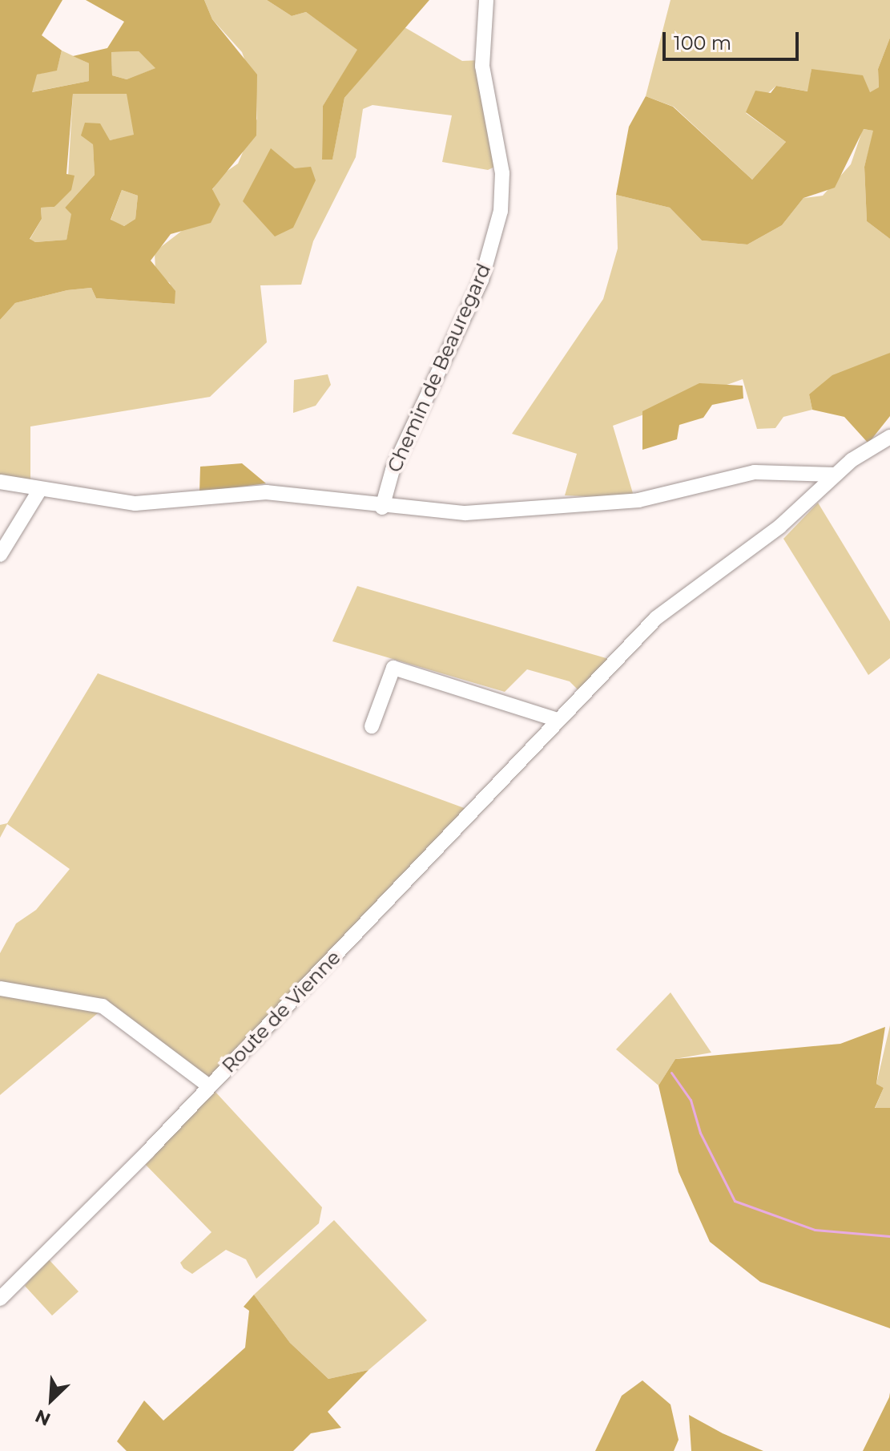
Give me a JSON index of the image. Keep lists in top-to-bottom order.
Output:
{
  "streets": {
    "street": ["Chemin de Beauregard", "Route de Vienne"]
  },
  "scale_bar": "100 m",
  "north": "bottom left"
}
